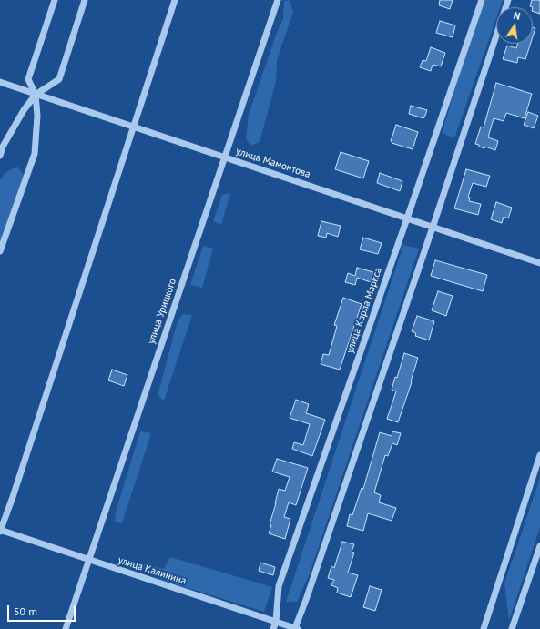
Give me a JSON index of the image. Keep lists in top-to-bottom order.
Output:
{
  "streets": {
    "street": [
      "улица Мамонтова",
      "улица Карла Маркса",
      "улица Урицкого",
      "улица Калинина"
    ]
  },
  "crossings": [
    ["улица Мамонтова", "улица Карла Маркса"],
    ["улица Мамонтова", "улица Урицкого"],
    ["улица Карла Маркса", "улица Калинина"],
    ["улица Урицкого", "улица Калинина"]
  ],
  "scale_bar": "50 m",
  "north": "top"
}
